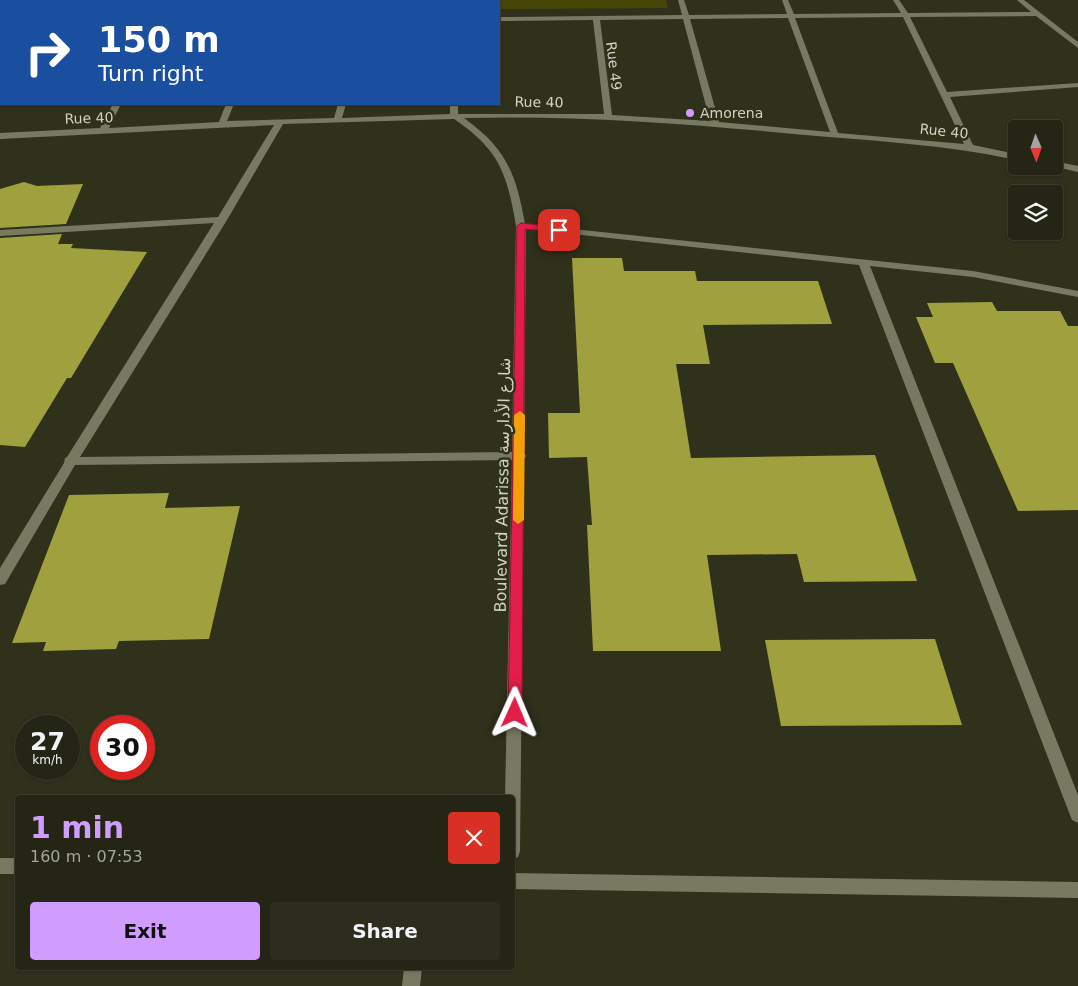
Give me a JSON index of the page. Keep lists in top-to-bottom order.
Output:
{
  "streets": {
    "street": ["Rue 49", "Rue 40", "Boulevard Adarissa شارع الأدارسة"]
  },
  "crossings": [
    ["Rue 49", "Rue 40"],
    ["Rue 40", "Boulevard Adarissa شارع الأدارسة"]
  ],
  "places": ["Amorena"],
  "north": "bottom",
  "page": {
    "turn": ["150 m", "Turn right"],
    "speed": "27 km/h",
    "limit": "30",
    "heading": ["1 min", "160 m · 07:53"],
    "buttons": ["Exit", "Share"]
  }
}
